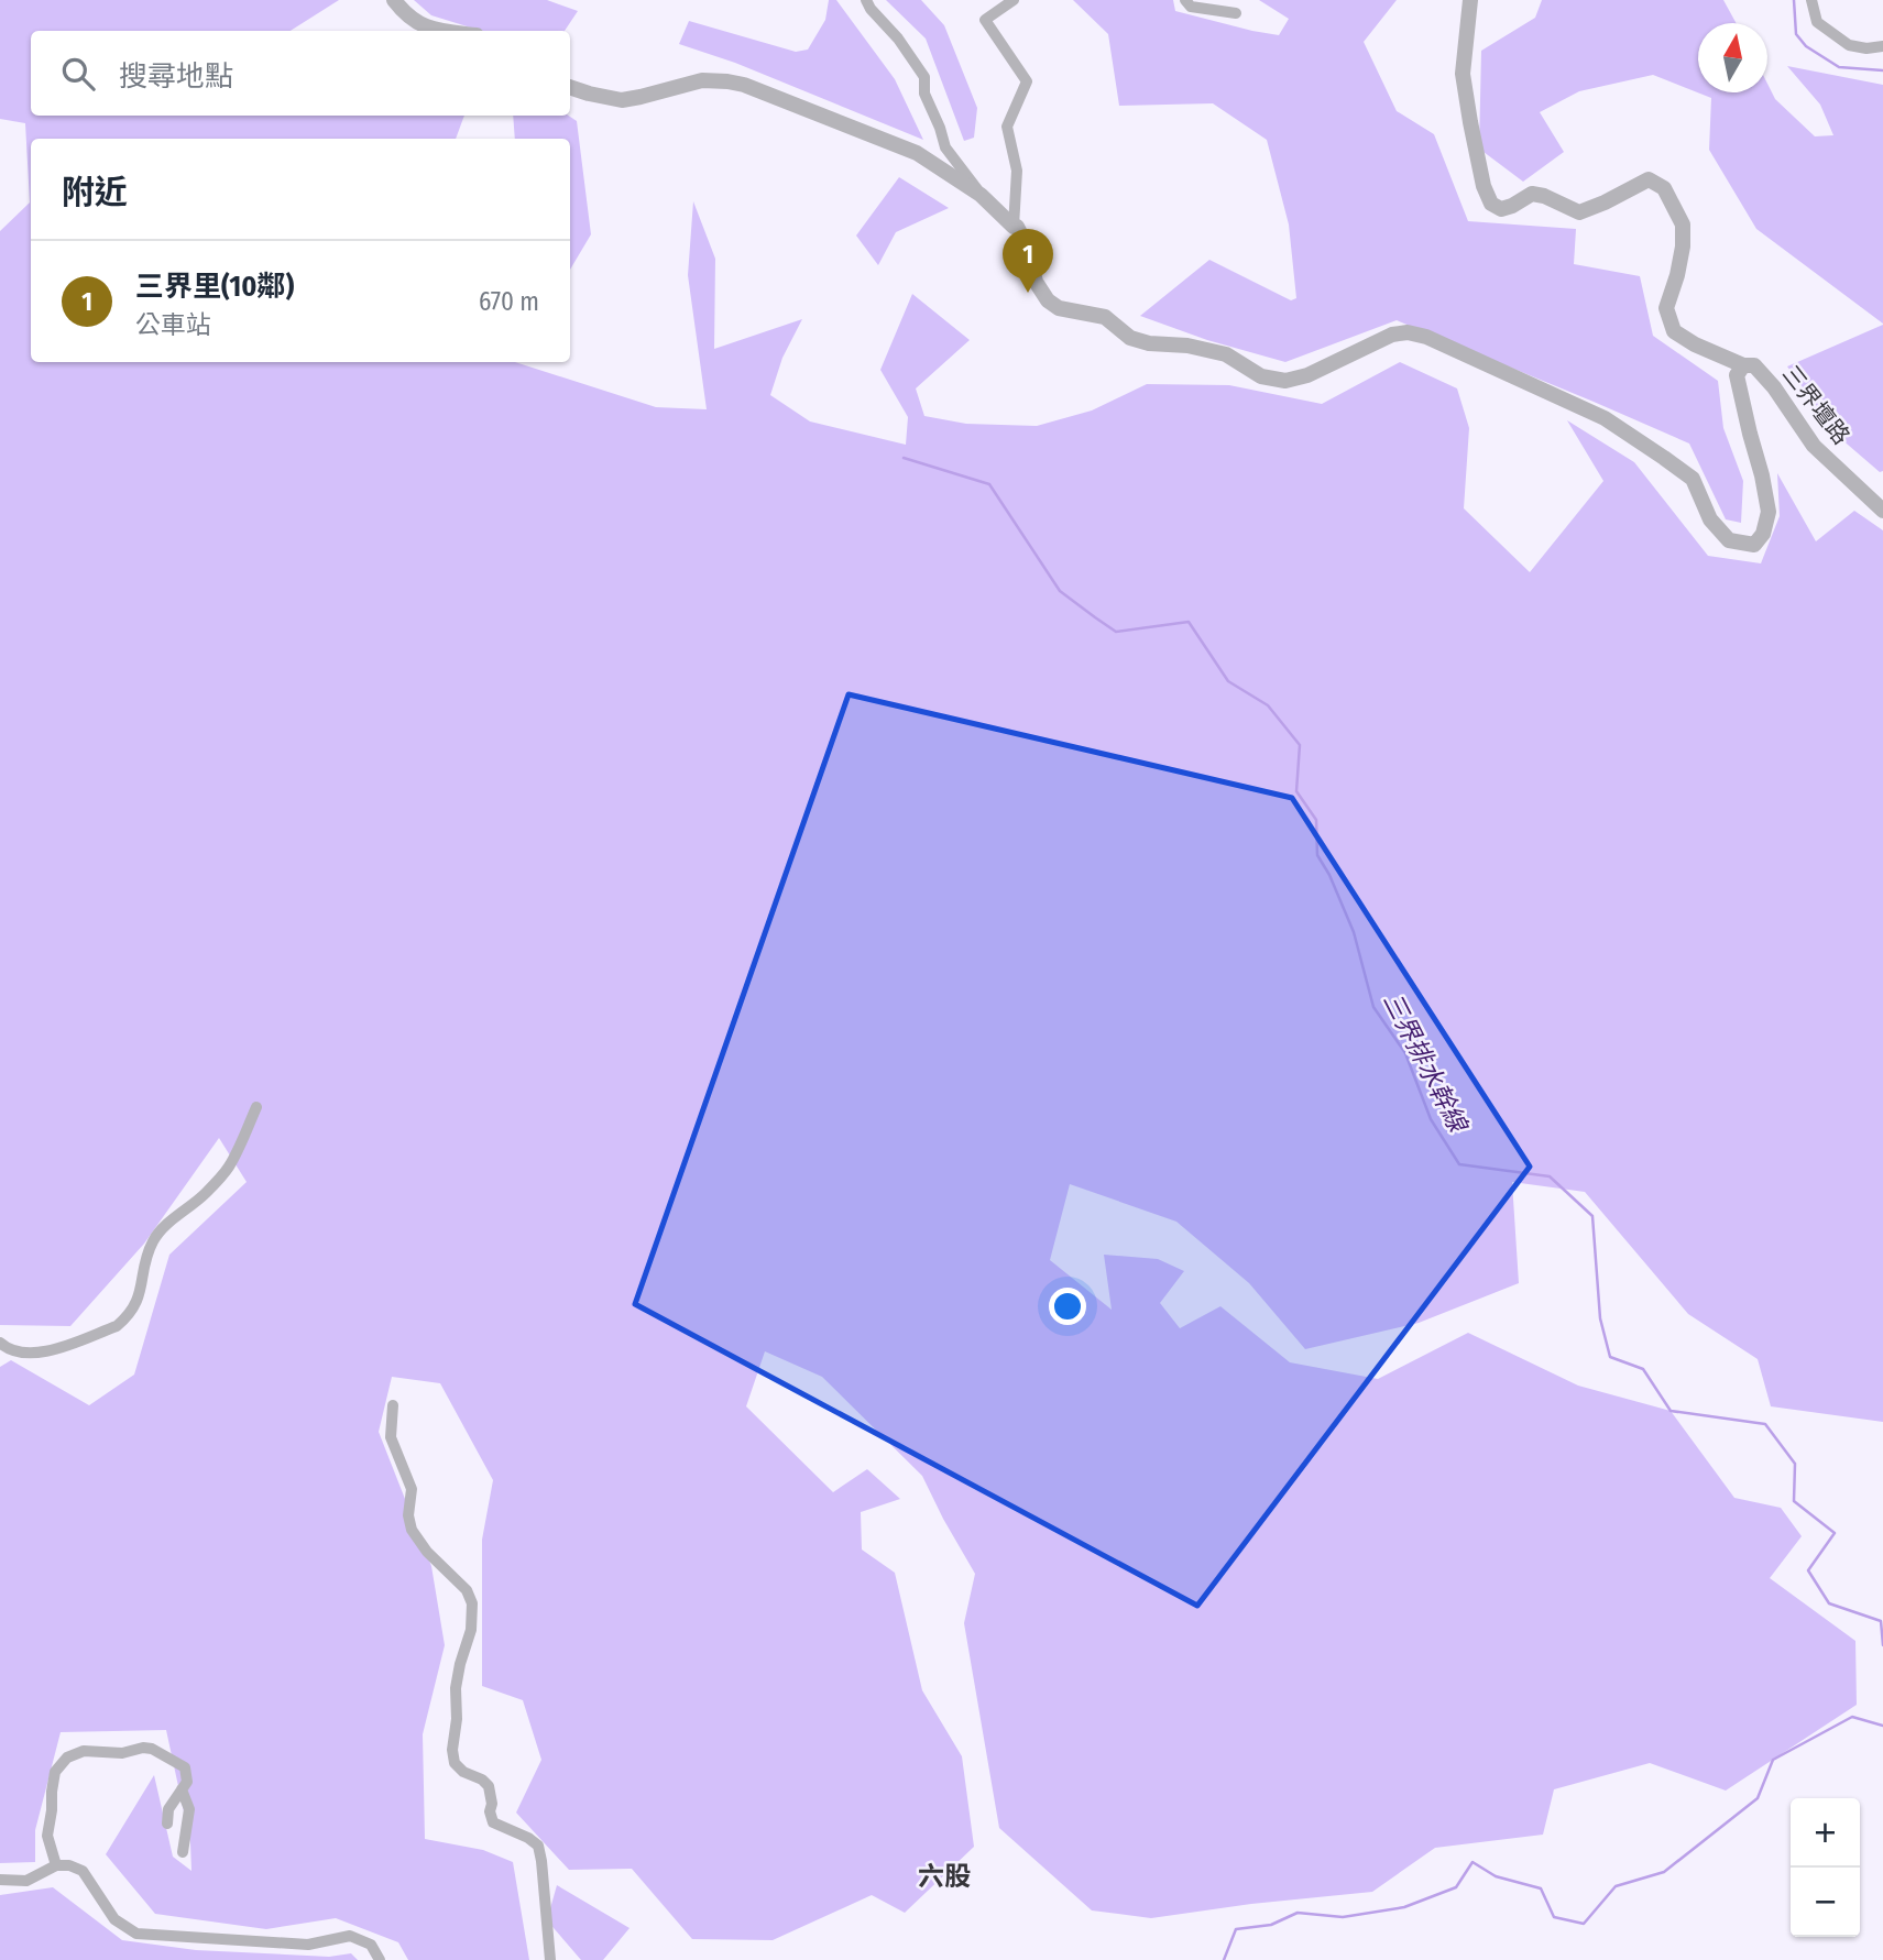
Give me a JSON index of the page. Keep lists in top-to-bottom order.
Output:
{
  "streets": {
    "street": ["三界壇路"]
  },
  "districts": ["六股"],
  "water": ["三界排水幹線"],
  "north": "top",
  "page": {
    "search": "搜尋地點",
    "heading": "附近",
    "pins": "1",
    "list": [
      {
        "mark": "1",
        "name": "三界里(10鄰)",
        "note": "公車站",
        "value": "670 m"
      }
    ],
    "map_buttons": ["+", "−"]
  }
}
